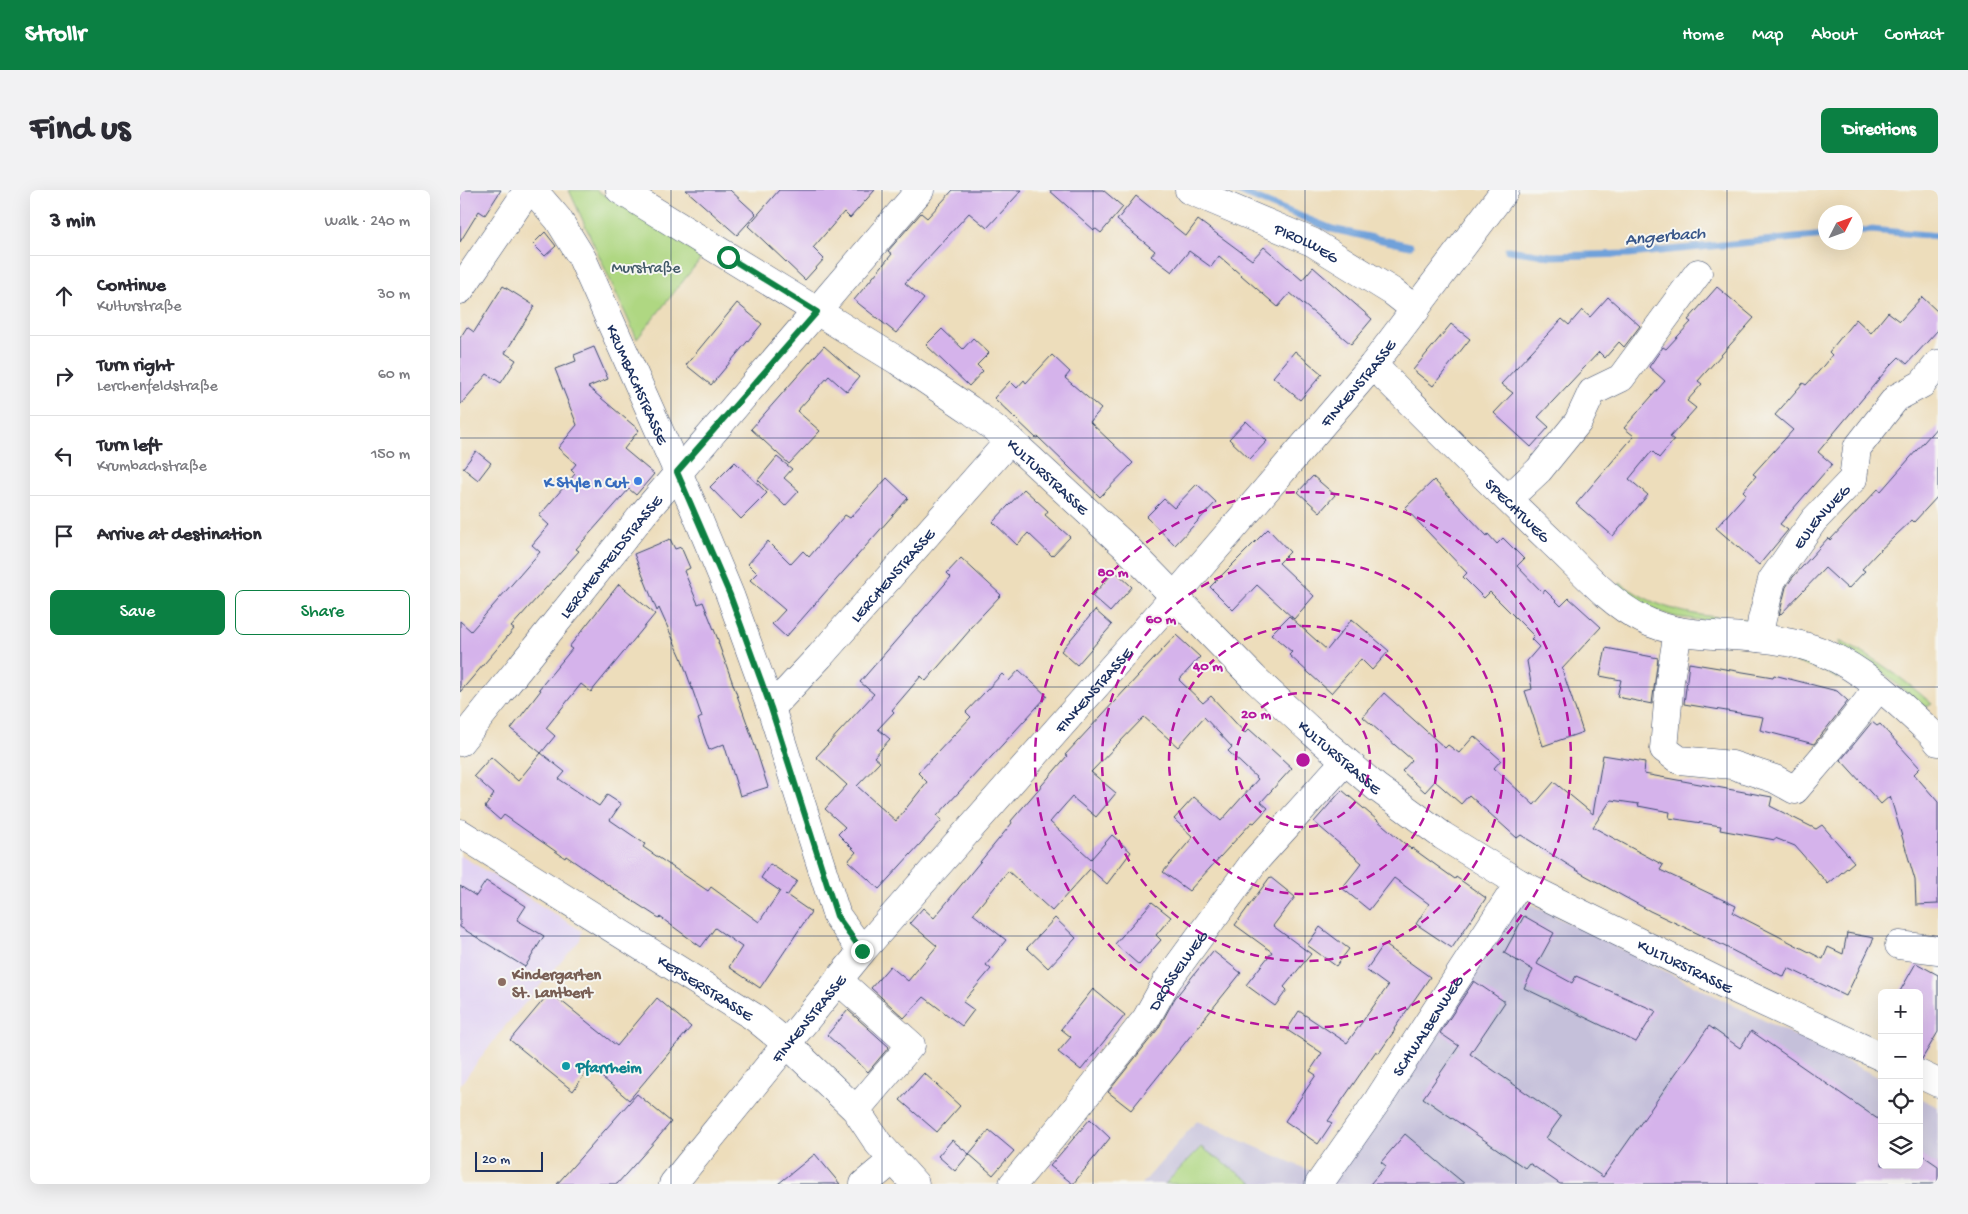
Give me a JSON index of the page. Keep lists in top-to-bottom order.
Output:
{
  "streets": {
    "street": [
      "PIROLWEG",
      "FINKENSTRASSE",
      "KRUMBACHSTRASSE",
      "KULTURSTRASSE",
      "SPECHTWEG",
      "EULENWEG",
      "LERCHENFELDSTRASSE",
      "LERCHENSTRASSE",
      "DROSSELWEG",
      "KEPSERSTRASSE",
      "SCHWALBENWEG"
    ]
  },
  "crossings": [
    ["PIROLWEG", "FINKENSTRASSE"],
    ["FINKENSTRASSE", "KRUMBACHSTRASSE"],
    ["FINKENSTRASSE", "KULTURSTRASSE"],
    ["FINKENSTRASSE", "SPECHTWEG"],
    ["FINKENSTRASSE", "KEPSERSTRASSE"],
    ["KRUMBACHSTRASSE", "LERCHENFELDSTRASSE"],
    ["KRUMBACHSTRASSE", "LERCHENSTRASSE"],
    ["KULTURSTRASSE", "LERCHENFELDSTRASSE"],
    ["KULTURSTRASSE", "LERCHENSTRASSE"],
    ["KULTURSTRASSE", "DROSSELWEG"],
    ["KULTURSTRASSE", "SCHWALBENWEG"],
    ["SPECHTWEG", "EULENWEG"]
  ],
  "water": ["Angerbach"],
  "parks": ["Murstraße"],
  "places": ["K Style n Cut", "Kindergarten St. Lantbert", "Pfarrheim"],
  "scale_bar": "20 m",
  "north": "top right",
  "page": {
    "header": "Strollr",
    "nav": [
      "Home",
      "Map",
      "About",
      "Contact"
    ],
    "buttons": [
      "Directions",
      ["Save", "Share"]
    ],
    "title": "Find us",
    "heading": ["3 min", "Walk · 240 m"],
    "list": [
      ["Continue", "Kulturstraße", "30 m"],
      ["Turn right", "Lerchenfeldstraße", "60 m"],
      ["Turn left", "Krumbachstraße", "150 m"],
      "Arrive at destination"
    ],
    "map_buttons": ["+", "−"],
    "scale": "20 m"
  },
  "rings": [
    "80 m",
    "60 m",
    "40 m",
    "20 m"
  ]
}
